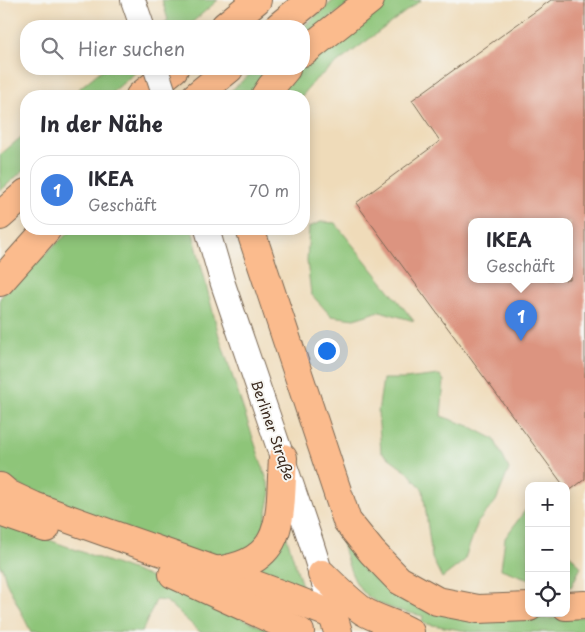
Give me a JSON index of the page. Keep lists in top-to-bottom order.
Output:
{
  "streets": {
    "street": ["Berliner Straße"]
  },
  "page": {
    "search": "Hier suchen",
    "heading": "In der Nähe",
    "list": [
      {
        "mark": "1",
        "name": "IKEA",
        "note": "Geschäft",
        "value": "70 m"
      }
    ],
    "popup": ["IKEA", "Geschäft"],
    "pins": "1",
    "map_buttons": ["+", "−"]
  }
}
